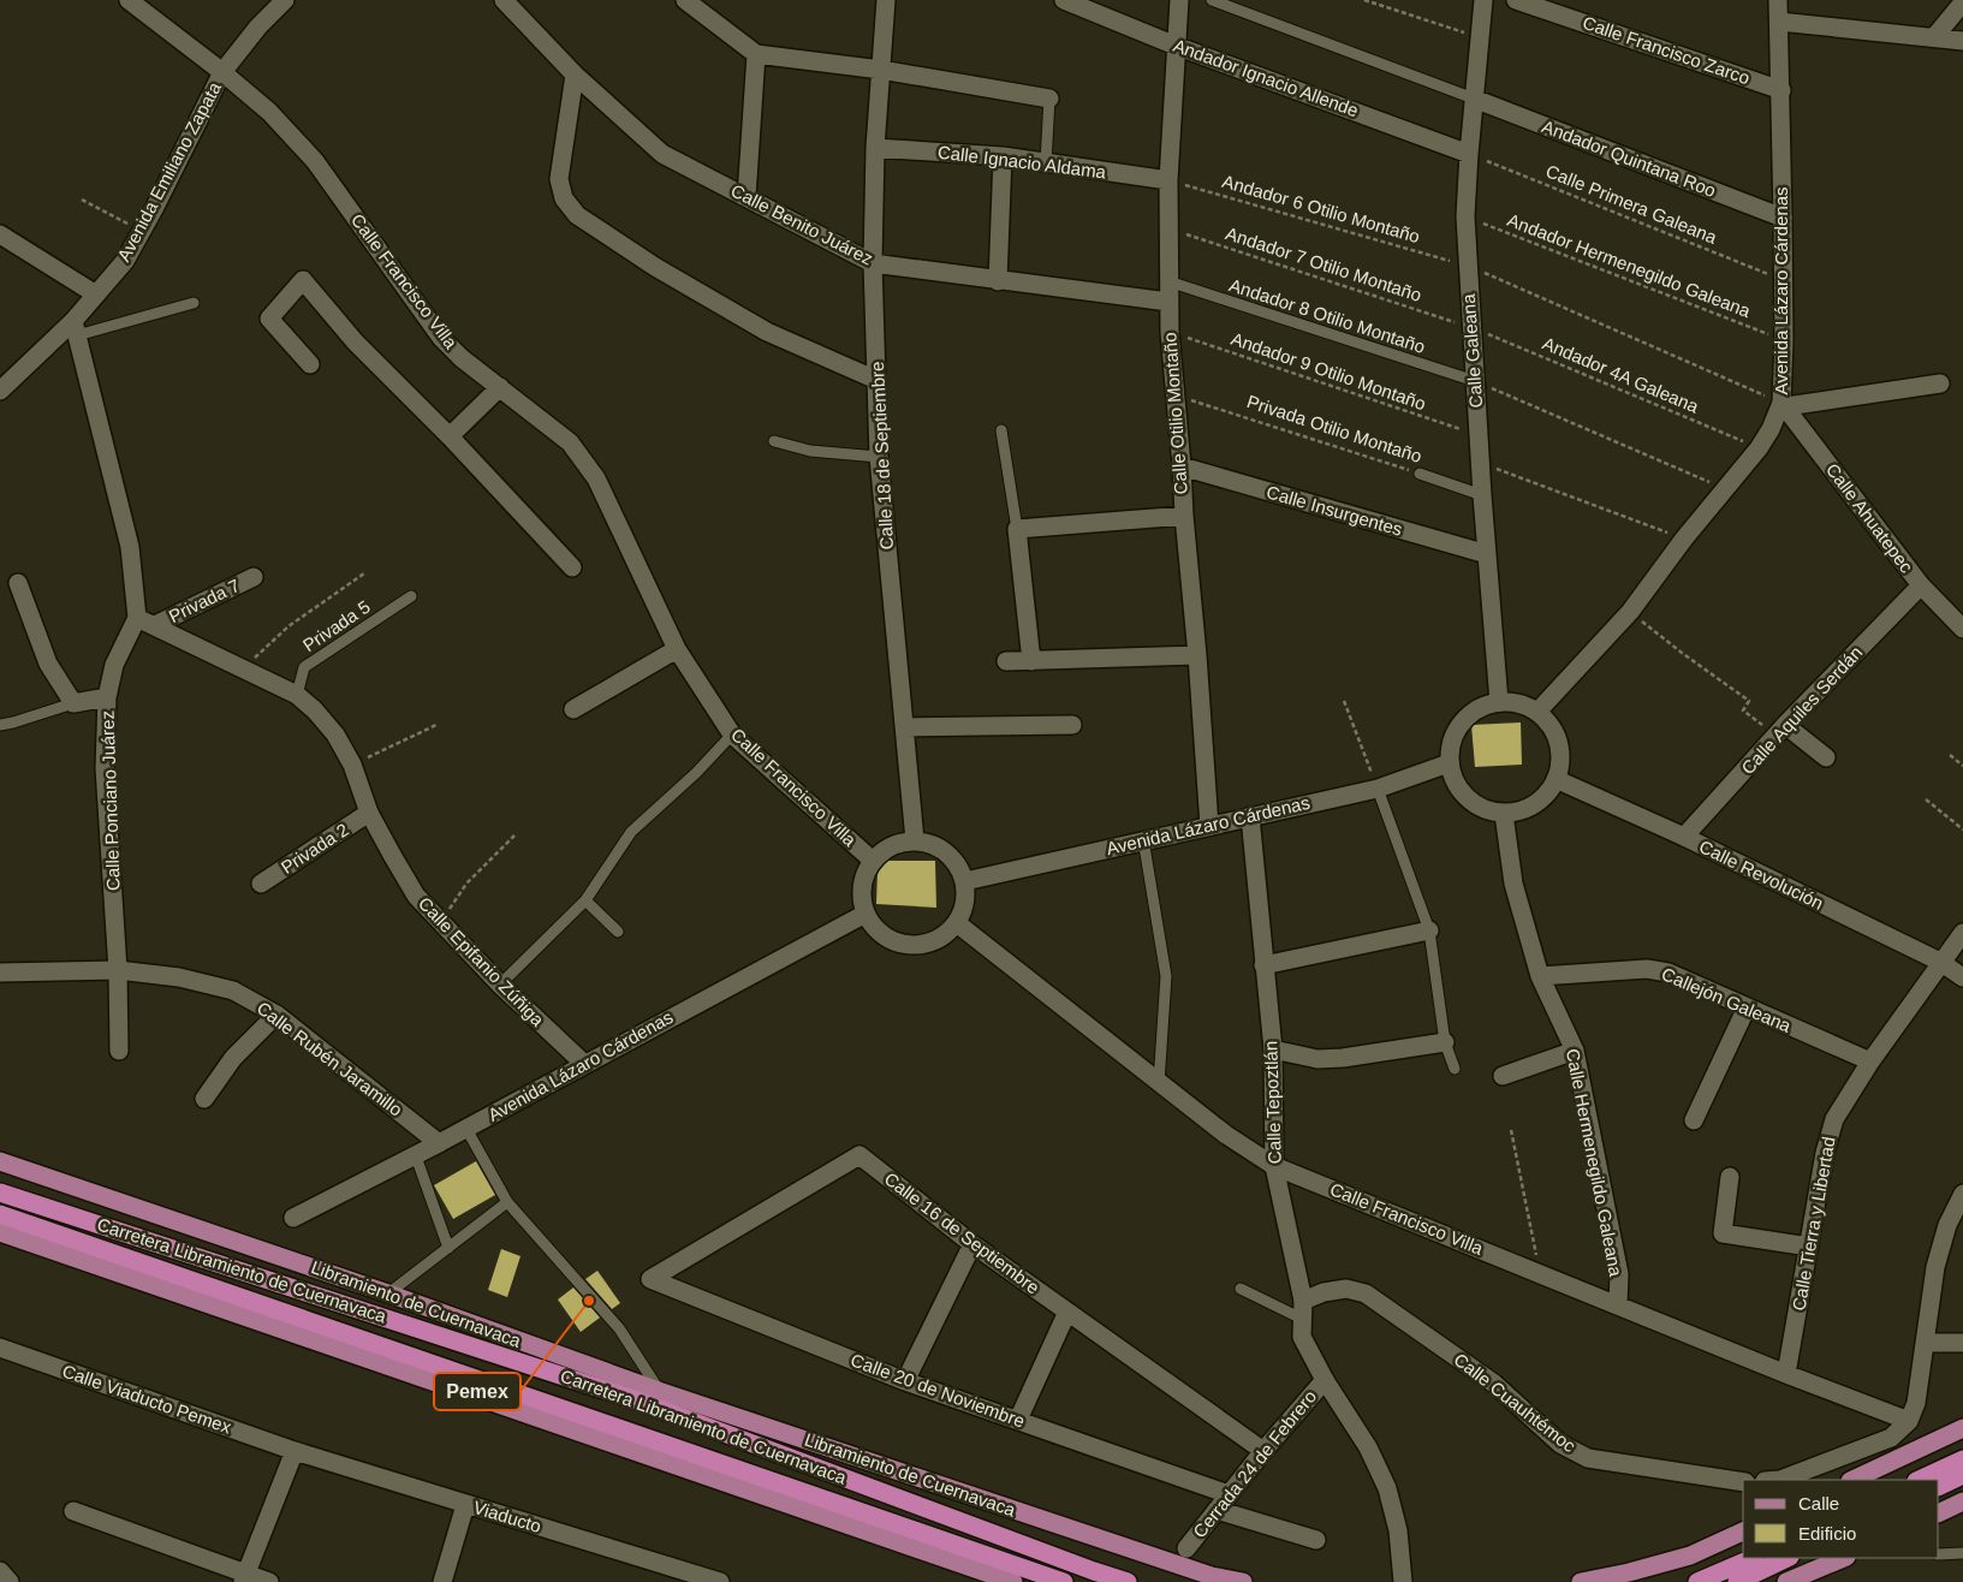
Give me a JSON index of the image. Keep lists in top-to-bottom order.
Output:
{
  "streets": {
    "highway": ["Carretera Libramiento de Cuernavaca"],
    "main road": ["Libramiento de Cuernavaca"],
    "street": [
      "Calle Francisco Zarco",
      "Andador Ignacio Allende",
      "Andador Quintana Roo",
      "Calle Ignacio Aldama",
      "Avenida Emiliano Zapata",
      "Calle Benito Juárez",
      "Calle Francisco Villa",
      "Avenida Lázaro Cárdenas",
      "Calle Galeana",
      "Calle Otilio Montaño",
      "Calle 18 de Septiembre",
      "Calle Insurgentes",
      "Calle Ahuatepec",
      "Privada 7",
      "Calle Aquiles Serdán",
      "Calle Ponciano Juárez",
      "Privada 2",
      "Calle Revolución",
      "Calle Epifanio Zúñiga",
      "Callejón Galeana",
      "Calle Rubén Jaramillo",
      "Calle Tepoztlán",
      "Calle Hermenegildo Galeana",
      "Calle Tierra y Libertad",
      "Calle 16 de Septiembre",
      "Calle 20 de Noviembre",
      "Calle Viaducto Pemex",
      "Calle Cuauhtémoc",
      "Cerrada 24 de Febrero",
      "Viaducto"
    ],
    "lane": ["Andador 8 Otilio Montaño", "Privada Otilio Montaño", "Privada 5"],
    "path": [
      "Calle Primera Galeana",
      "Andador 6 Otilio Montaño",
      "Andador 7 Otilio Montaño",
      "Andador Hermenegildo Galeana",
      "Andador 9 Otilio Montaño",
      "Andador 4A Galeana"
    ]
  },
  "crossings": [
    ["Calle Francisco Zarco", "Avenida Lázaro Cárdenas"],
    ["Andador Ignacio Allende", "Calle Primera Galeana"],
    ["Andador Ignacio Allende", "Calle Galeana"],
    ["Andador Ignacio Allende", "Calle Otilio Montaño"],
    ["Andador Quintana Roo", "Avenida Lázaro Cárdenas"],
    ["Andador Quintana Roo", "Calle Galeana"],
    ["Calle Ignacio Aldama", "Andador 6 Otilio Montaño"],
    ["Calle Ignacio Aldama", "Calle Otilio Montaño"],
    ["Calle Ignacio Aldama", "Calle 18 de Septiembre"],
    ["Avenida Emiliano Zapata", "Calle Francisco Villa"],
    ["Calle Primera Galeana", "Avenida Lázaro Cárdenas"],
    ["Calle Primera Galeana", "Calle Galeana"],
    ["Andador 6 Otilio Montaño", "Avenida Lázaro Cárdenas"],
    ["Andador 6 Otilio Montaño", "Calle Galeana"],
    ["Andador 6 Otilio Montaño", "Calle Otilio Montaño"],
    ["Andador 6 Otilio Montaño", "Calle Ahuatepec"],
    ["Calle Benito Juárez", "Calle Otilio Montaño"],
    ["Calle Benito Juárez", "Calle 18 de Septiembre"],
    ["Andador 7 Otilio Montaño", "Calle Galeana"],
    ["Andador 7 Otilio Montaño", "Andador 4A Galeana"],
    ["Andador 7 Otilio Montaño", "Calle Otilio Montaño"],
    ["Andador Hermenegildo Galeana", "Avenida Lázaro Cárdenas"],
    ["Andador Hermenegildo Galeana", "Calle Galeana"],
    ["Calle Francisco Villa", "Avenida Lázaro Cárdenas"],
    ["Calle Francisco Villa", "Calle 18 de Septiembre"],
    ["Calle Francisco Villa", "Calle Tepoztlán"],
    ["Calle Francisco Villa", "Calle Hermenegildo Galeana"],
    ["Calle Francisco Villa", "Calle Tierra y Libertad"],
    ["Avenida Lázaro Cárdenas", "Calle Galeana"],
    ["Avenida Lázaro Cárdenas", "Andador 4A Galeana"],
    ["Avenida Lázaro Cárdenas", "Calle Otilio Montaño"],
    ["Avenida Lázaro Cárdenas", "Calle 18 de Septiembre"],
    ["Avenida Lázaro Cárdenas", "Calle Ahuatepec"],
    ["Avenida Lázaro Cárdenas", "Calle Revolución"],
    ["Avenida Lázaro Cárdenas", "Calle Epifanio Zúñiga"],
    ["Avenida Lázaro Cárdenas", "Calle Rubén Jaramillo"],
    ["Avenida Lázaro Cárdenas", "Calle Tepoztlán"],
    ["Avenida Lázaro Cárdenas", "Calle Hermenegildo Galeana"],
    ["Andador 8 Otilio Montaño", "Calle Galeana"],
    ["Andador 8 Otilio Montaño", "Calle Otilio Montaño"],
    ["Calle Galeana", "Andador 9 Otilio Montaño"],
    ["Calle Galeana", "Andador 4A Galeana"],
    ["Calle Galeana", "Privada Otilio Montaño"],
    ["Calle Galeana", "Calle Insurgentes"],
    ["Calle Galeana", "Calle Revolución"],
    ["Calle Galeana", "Calle Hermenegildo Galeana"],
    ["Andador 9 Otilio Montaño", "Calle Otilio Montaño"],
    ["Calle Otilio Montaño", "Privada Otilio Montaño"],
    ["Calle Otilio Montaño", "Calle Insurgentes"],
    ["Calle Ahuatepec", "Calle Aquiles Serdán"],
    ["Privada 7", "Calle Epifanio Zúñiga"],
    ["Privada 5", "Calle Epifanio Zúñiga"],
    ["Calle Aquiles Serdán", "Calle Revolución"],
    ["Calle Ponciano Juárez", "Calle Epifanio Zúñiga"],
    ["Calle Ponciano Juárez", "Calle Rubén Jaramillo"],
    ["Privada 2", "Calle Epifanio Zúñiga"],
    ["Calle Revolución", "Calle Hermenegildo Galeana"],
    ["Calle Revolución", "Calle Tierra y Libertad"],
    ["Callejón Galeana", "Calle Hermenegildo Galeana"],
    ["Callejón Galeana", "Calle Tierra y Libertad"],
    ["Calle Tepoztlán", "Calle Cuauhtémoc"],
    ["Calle Tepoztlán", "Cerrada 24 de Febrero"],
    ["Calle 16 de Septiembre", "Calle 20 de Noviembre"],
    ["Calle 16 de Septiembre", "Cerrada 24 de Febrero"],
    ["Calle 20 de Noviembre", "Cerrada 24 de Febrero"],
    ["Calle Viaducto Pemex", "Viaducto"]
  ],
  "places": ["Pemex"],
  "legend": ["Calle", "Edificio"]
}
